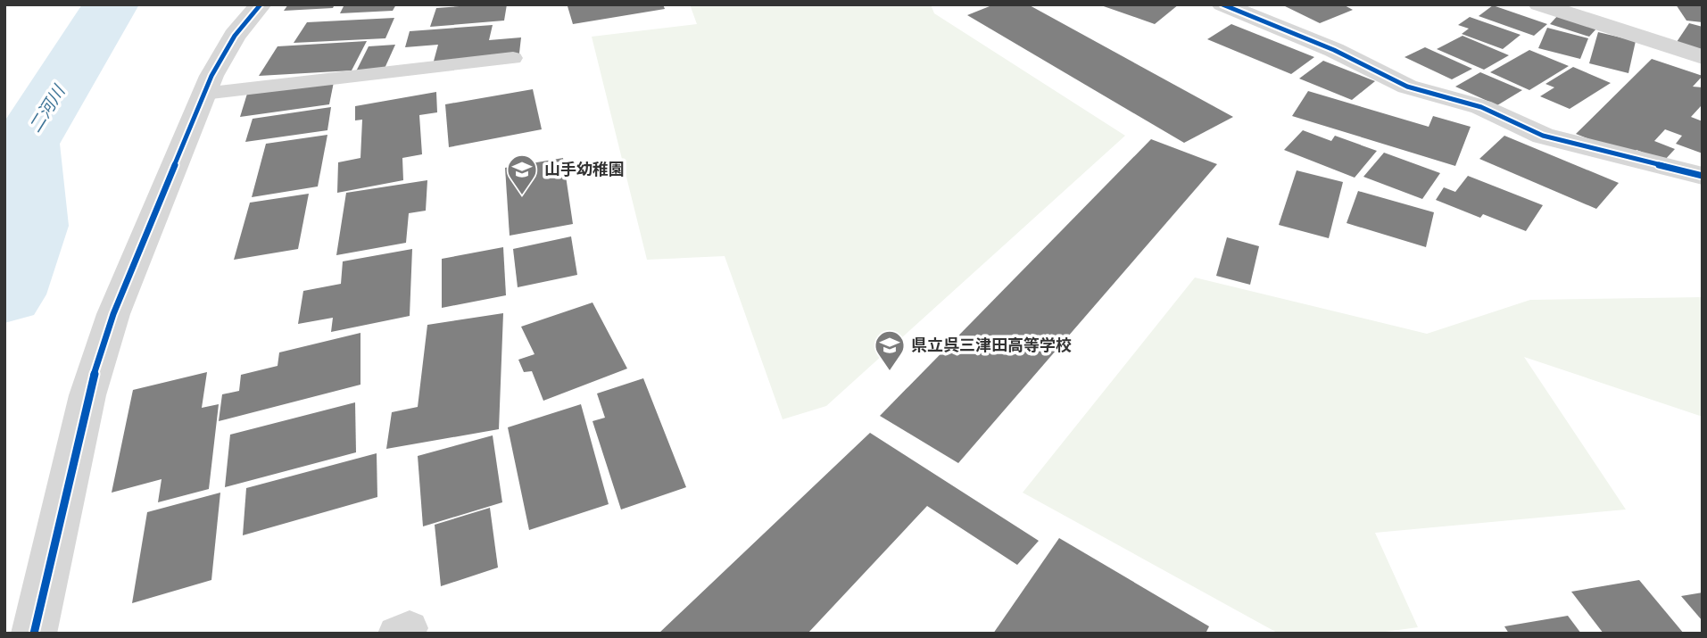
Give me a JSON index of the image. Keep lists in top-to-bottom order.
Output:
{
  "water": ["二河川"],
  "places": {
    "school or university": ["山手幼稚園", "県立呉三津田高等学校"]
  }
}
